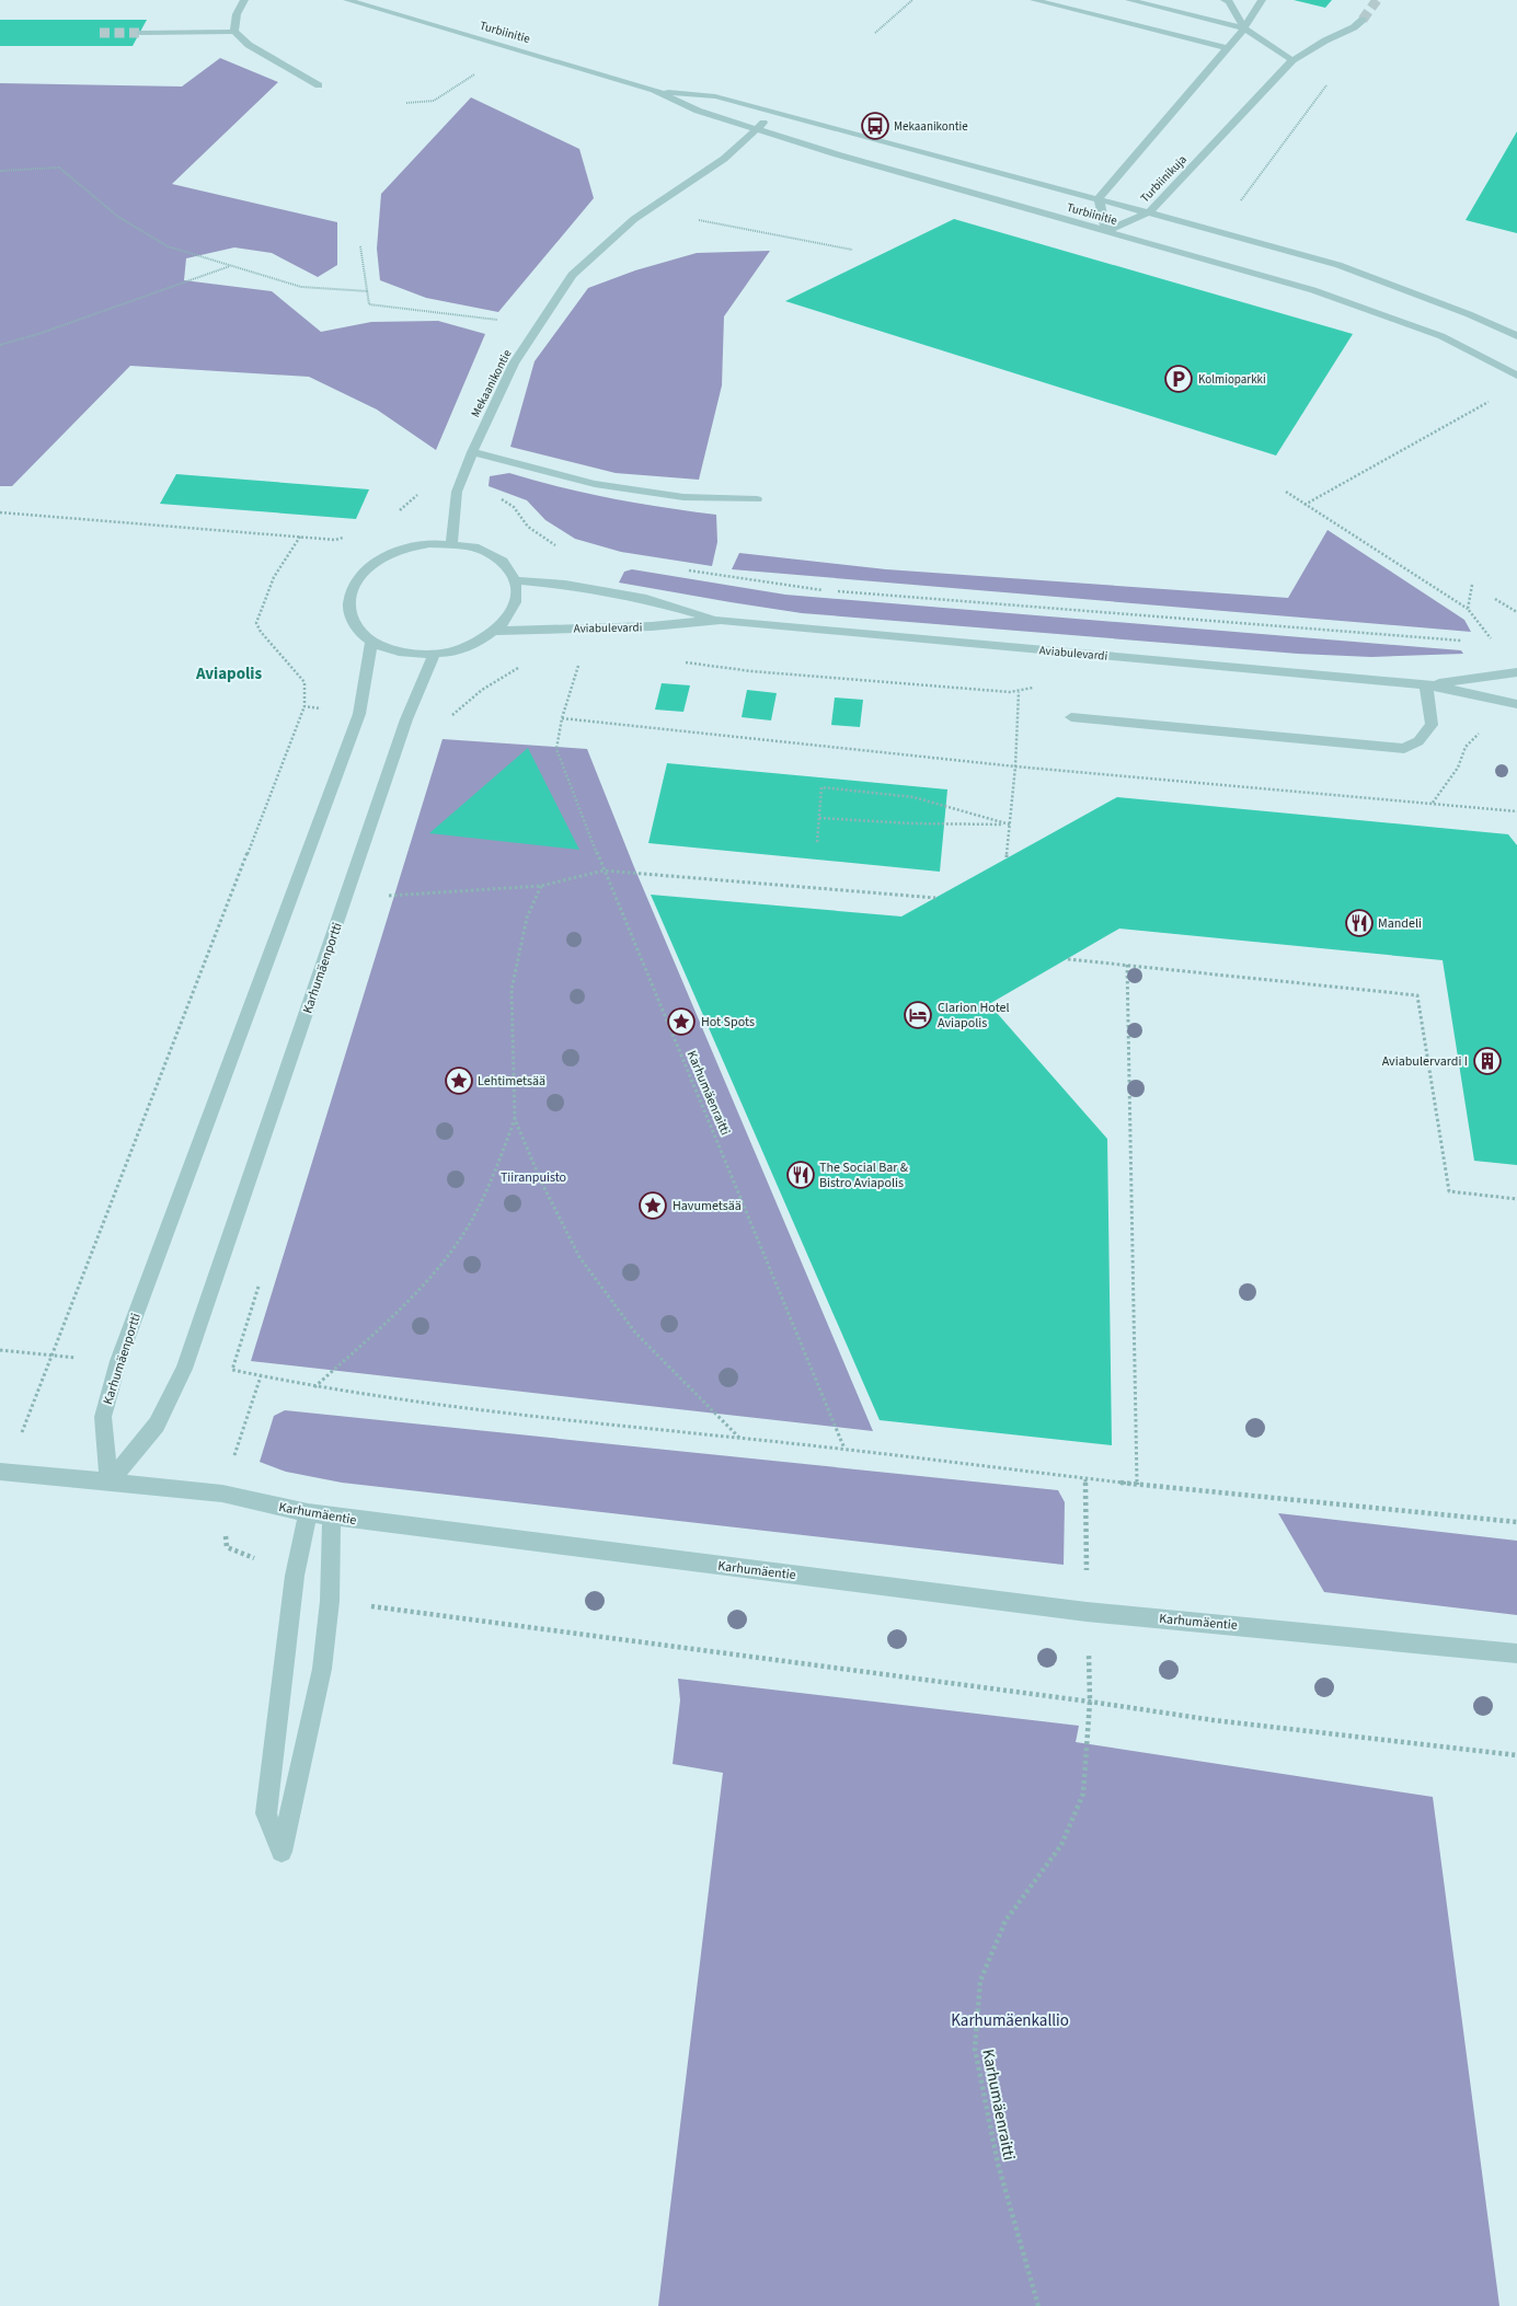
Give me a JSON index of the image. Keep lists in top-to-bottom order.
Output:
{
  "streets": {
    "street": [
      "Turbiinitie",
      "Turbiinikuja",
      "Mekaanikontie",
      "Aviabulevardi",
      "Karhumäenportti",
      "Karhumäentie"
    ],
    "path": ["Karhumäenraitti"]
  },
  "crossings": [
    ["Turbiinitie", "Turbiinikuja"],
    ["Turbiinitie", "Mekaanikontie"],
    ["Mekaanikontie", "Aviabulevardi"],
    ["Mekaanikontie", "Karhumäenportti"],
    ["Aviabulevardi", "Karhumäenportti"],
    ["Karhumäenportti", "Karhumäentie"]
  ],
  "districts": ["Aviapolis"],
  "parks": ["Tiiranpuisto", "Karhumäenkallio"],
  "places": {
    "bus stop": ["Mekaanikontie"],
    "parking": ["Kolmioparkki"],
    "restaurant": ["Mandeli", "The Social Bar & Bistro Aviapolis"],
    "hotel": ["Clarion Hotel Aviapolis"],
    "place": ["Hot Spots", "Lehtimetsää", "Havumetsää"],
    "building": ["Aviabulervardi I"]
  }
}
